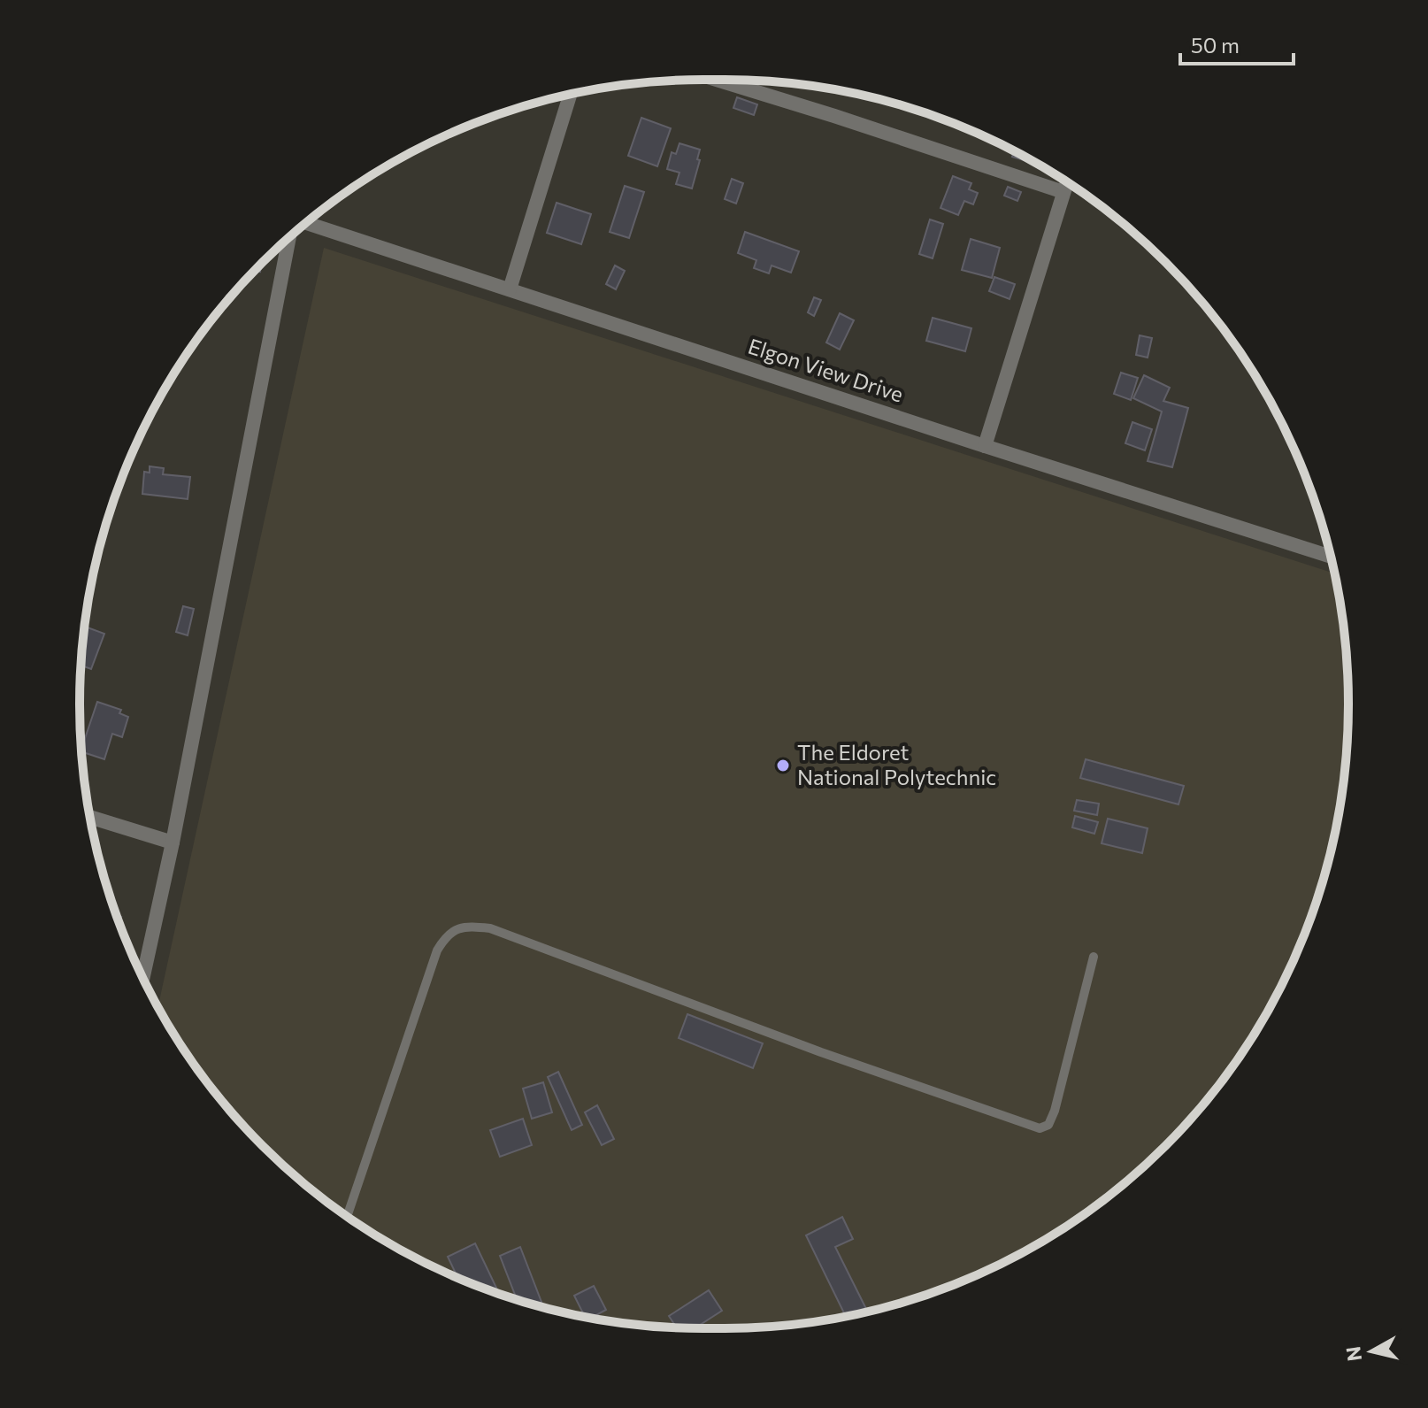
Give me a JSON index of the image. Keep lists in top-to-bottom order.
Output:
{
  "streets": {
    "street": ["Elgon View Drive"]
  },
  "places": ["The Eldoret National Polytechnic"],
  "scale_bar": "50 m",
  "north": "left"
}
